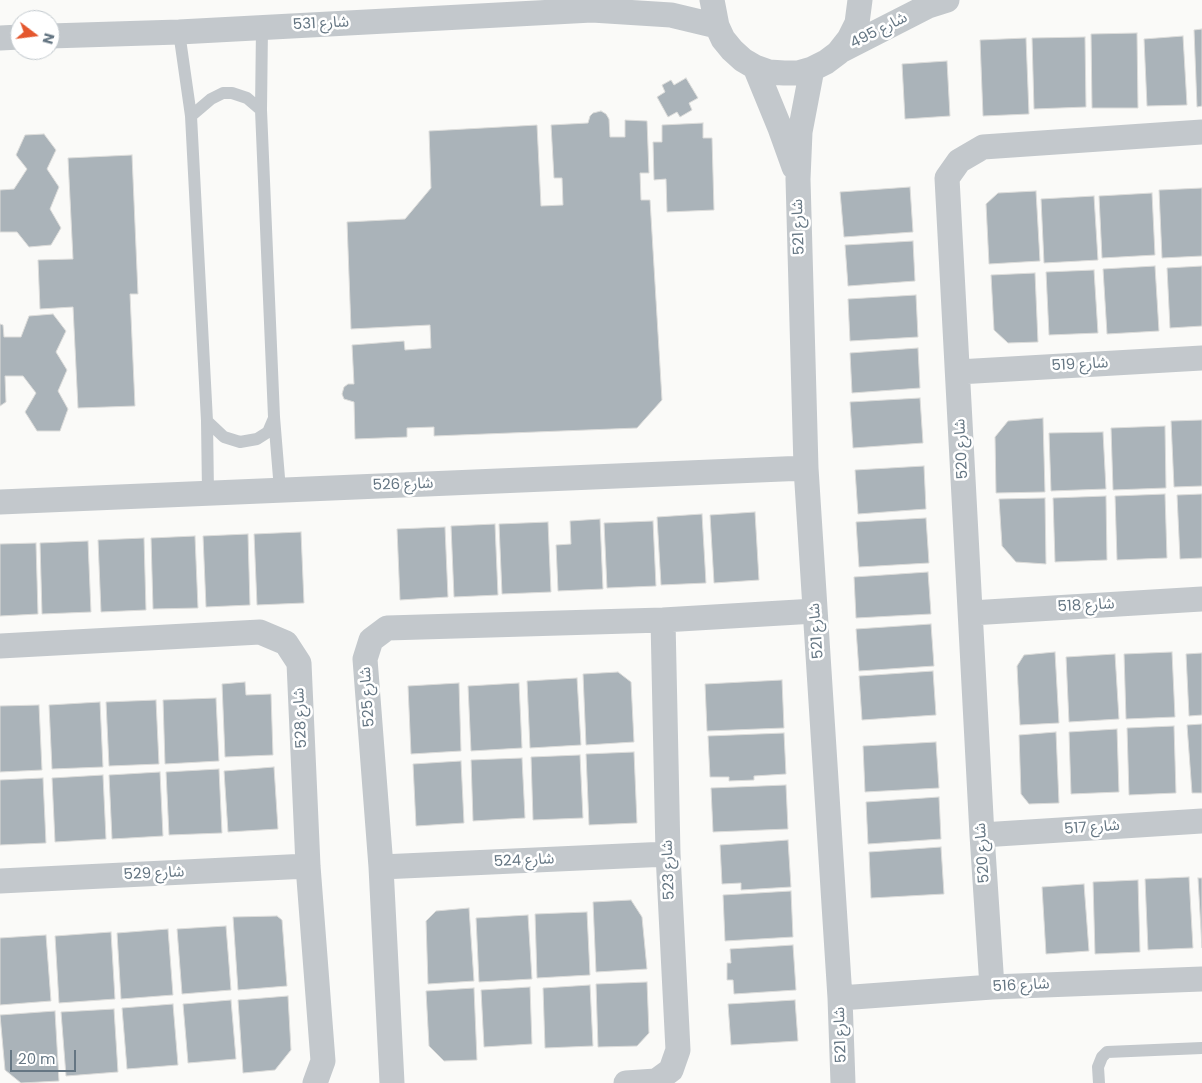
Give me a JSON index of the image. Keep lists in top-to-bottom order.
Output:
{
  "streets": {
    "street": [
      "شارع 531",
      "شارع 495",
      "شارع 521",
      "شارع 519",
      "شارع 520",
      "شارع 526",
      "شارع 518",
      "شارع 525",
      "شارع 528",
      "شارع 517",
      "شارع 524",
      "شارع 523",
      "شارع 529",
      "شارع 516"
    ]
  },
  "crossings": [
    ["شارع 521", "شارع 526"],
    ["شارع 521", "شارع 525"],
    ["شارع 521", "شارع 516"],
    ["شارع 519", "شارع 520"],
    ["شارع 520", "شارع 518"],
    ["شارع 520", "شارع 517"],
    ["شارع 520", "شارع 516"],
    ["شارع 525", "شارع 524"],
    ["شارع 525", "شارع 523"],
    ["شارع 528", "شارع 529"],
    ["شارع 524", "شارع 523"]
  ],
  "scale_bar": "20 m",
  "north": "right"
}
